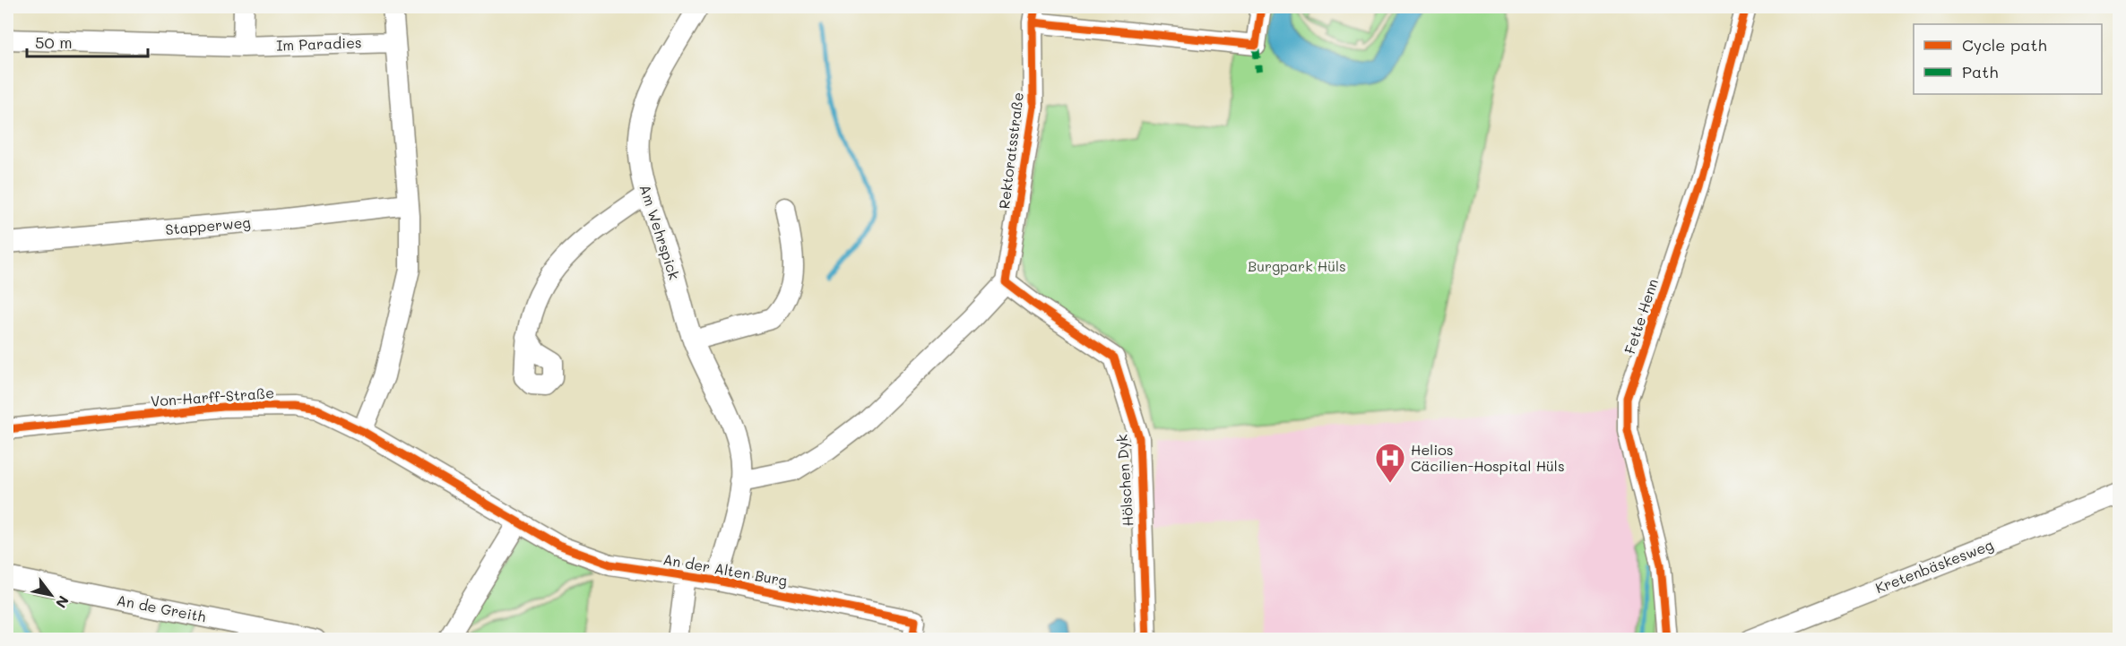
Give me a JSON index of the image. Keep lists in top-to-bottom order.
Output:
{
  "streets": {
    "street": [
      "Im Paradies",
      "Rektoratsstraße",
      "Stapperweg",
      "Am Wehrspick",
      "Fette Henn",
      "Von-Harff-Straße",
      "Hölschen Dyk",
      "Kretenbäskesweg",
      "An der Alten Burg",
      "An de Greith"
    ]
  },
  "crossings": [
    ["Rektoratsstraße", "Hölschen Dyk"],
    ["Am Wehrspick", "An der Alten Burg"],
    ["Von-Harff-Straße", "An der Alten Burg"]
  ],
  "parks": ["Burgpark Hüls"],
  "places": {
    "hospital": ["Helios Cäcilien-Hospital Hüls"]
  },
  "legend": ["Cycle path", "Path"],
  "scale_bar": "50 m",
  "north": "bottom right"
}
